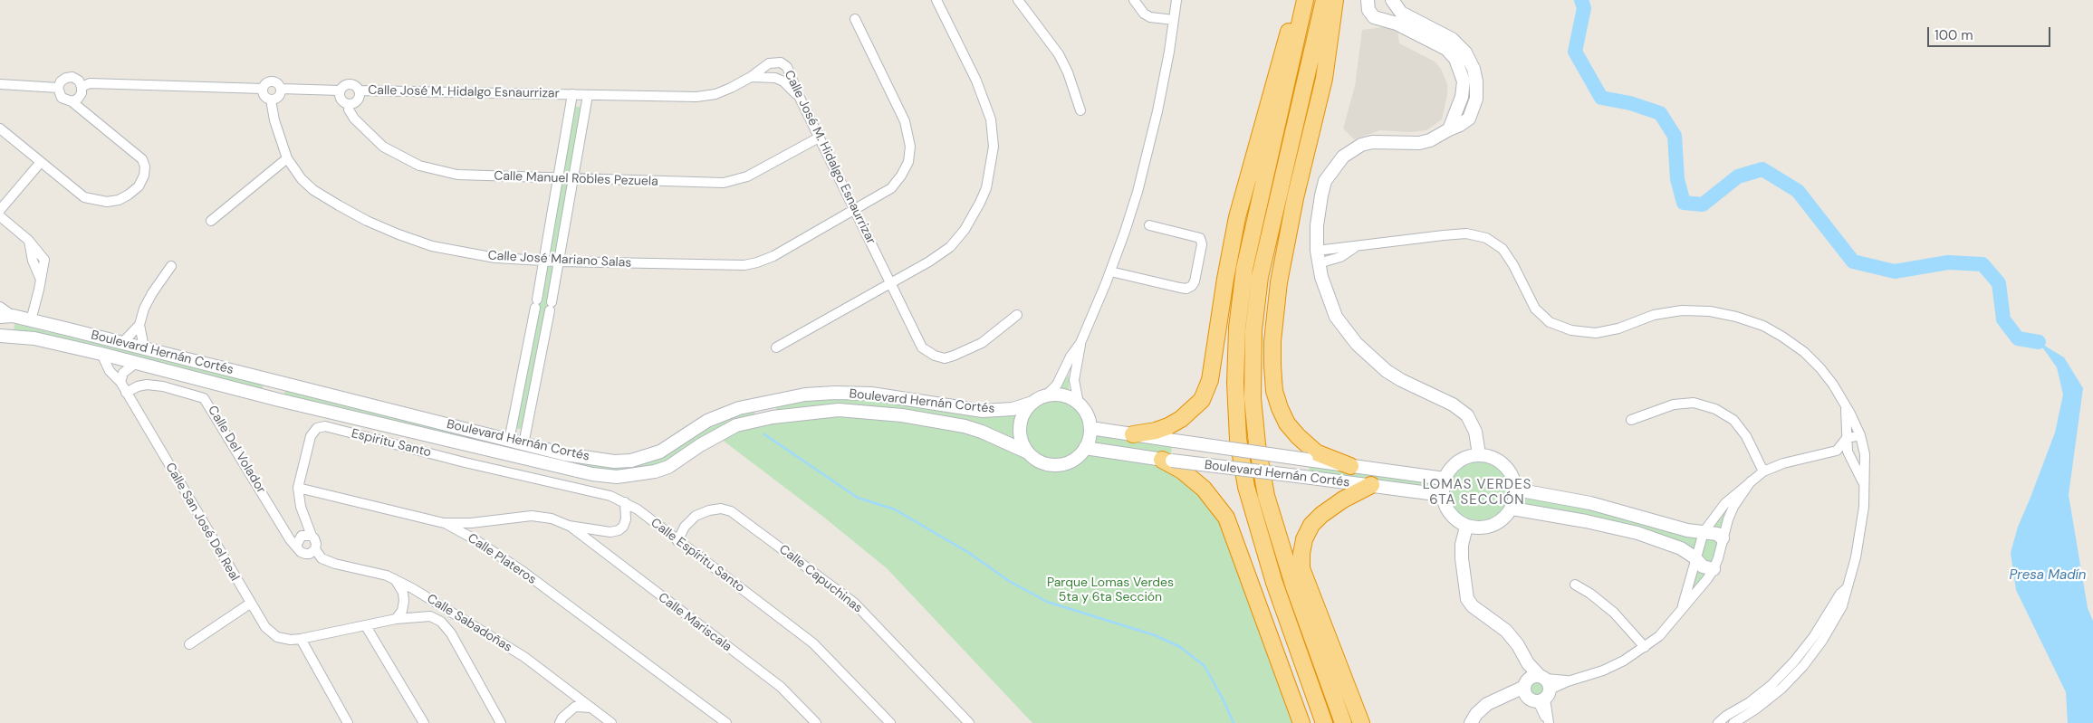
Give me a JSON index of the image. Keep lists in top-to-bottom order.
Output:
{
  "streets": {
    "main road": ["Boulevard Hernán Cortés"],
    "street": [
      "Calle José M. Hidalgo Esnaurrizar",
      "Calle Manuel Robles Pezuela",
      "Calle José Mariano Salas",
      "Espiritu Santo",
      "Calle Del Volador",
      "Calle San José Del Real",
      "Calle Espíritu Santo",
      "Calle Plateros",
      "Calle Capuchinas",
      "Calle Mariscala",
      "Calle Sabadoñas"
    ]
  },
  "crossings": [
    ["Calle José M. Hidalgo Esnaurrizar", "Calle Manuel Robles Pezuela"],
    ["Calle José M. Hidalgo Esnaurrizar", "Calle José Mariano Salas"],
    ["Boulevard Hernán Cortés", "Calle San José Del Real"],
    ["Espiritu Santo", "Calle Espíritu Santo"],
    ["Calle Del Volador", "Calle San José Del Real"],
    ["Calle Del Volador", "Calle Sabadoñas"],
    ["Calle Espíritu Santo", "Calle Plateros"],
    ["Calle Espíritu Santo", "Calle Capuchinas"],
    ["Calle Plateros", "Calle Mariscala"]
  ],
  "districts": ["LOMAS VERDES 6TA SECCIÓN"],
  "water": ["Presa Madín"],
  "parks": ["Parque Lomas Verdes 5ta y 6ta Sección"],
  "scale_bar": "100 m"
}
